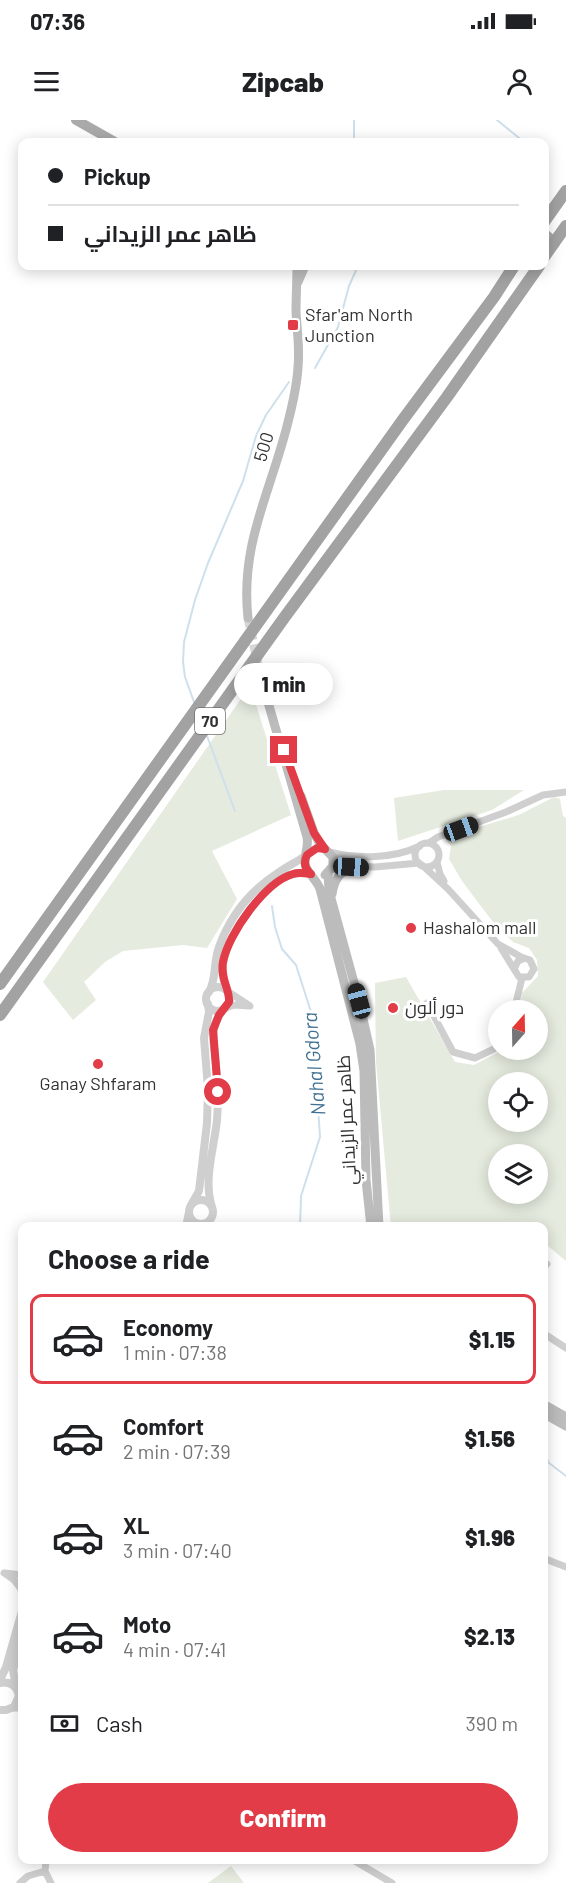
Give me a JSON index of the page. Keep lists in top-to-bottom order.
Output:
{
  "streets": {
    "highway": ["70"],
    "main road": ["500", "ظاهر عمر الزيداني"]
  },
  "water": ["Nahal Gdora"],
  "places": {
    "transit": ["Sfar'am North Junction"],
    "other": ["Hashalom mall", "دور ألون", "Ganay Shfaram"]
  },
  "north": "top",
  "page": {
    "status": "07:36",
    "header": "Zipcab",
    "banner": ["Pickup", "ظاهر عمر الزيداني"],
    "bubble": "1 min",
    "heading": "Choose a ride",
    "list": [
      {
        "name": "Economy",
        "note": "1 min · 07:38",
        "value": "$1.15"
      },
      {
        "name": "Comfort",
        "note": "2 min · 07:39",
        "value": "$1.56"
      },
      {
        "name": "XL",
        "note": "3 min · 07:40",
        "value": "$1.96"
      },
      {
        "name": "Moto",
        "note": "4 min · 07:41",
        "value": "$2.13"
      }
    ],
    "pay": ["Cash", "390 m"],
    "buttons": "Confirm"
  }
}
